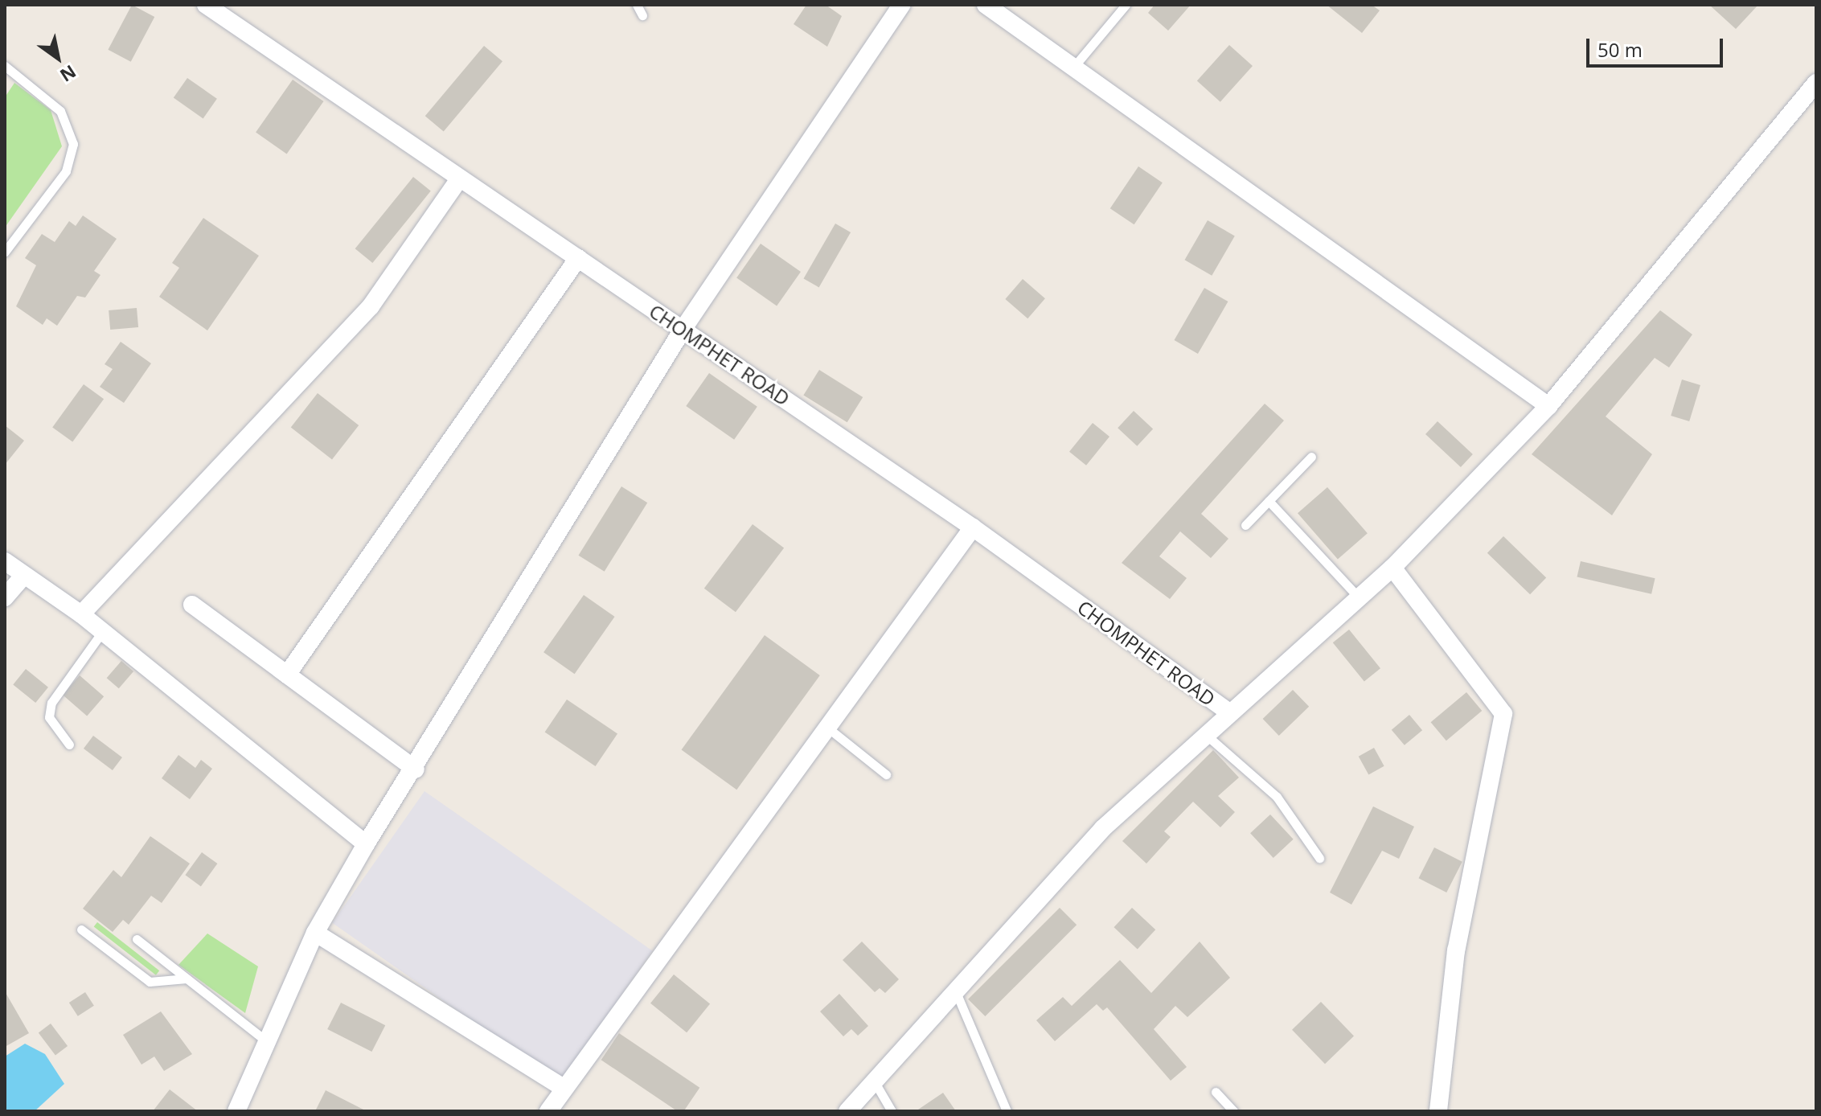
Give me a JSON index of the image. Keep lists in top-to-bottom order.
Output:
{
  "streets": {
    "street": ["CHOMPHET ROAD"]
  },
  "scale_bar": "50 m",
  "north": "bottom right"
}
